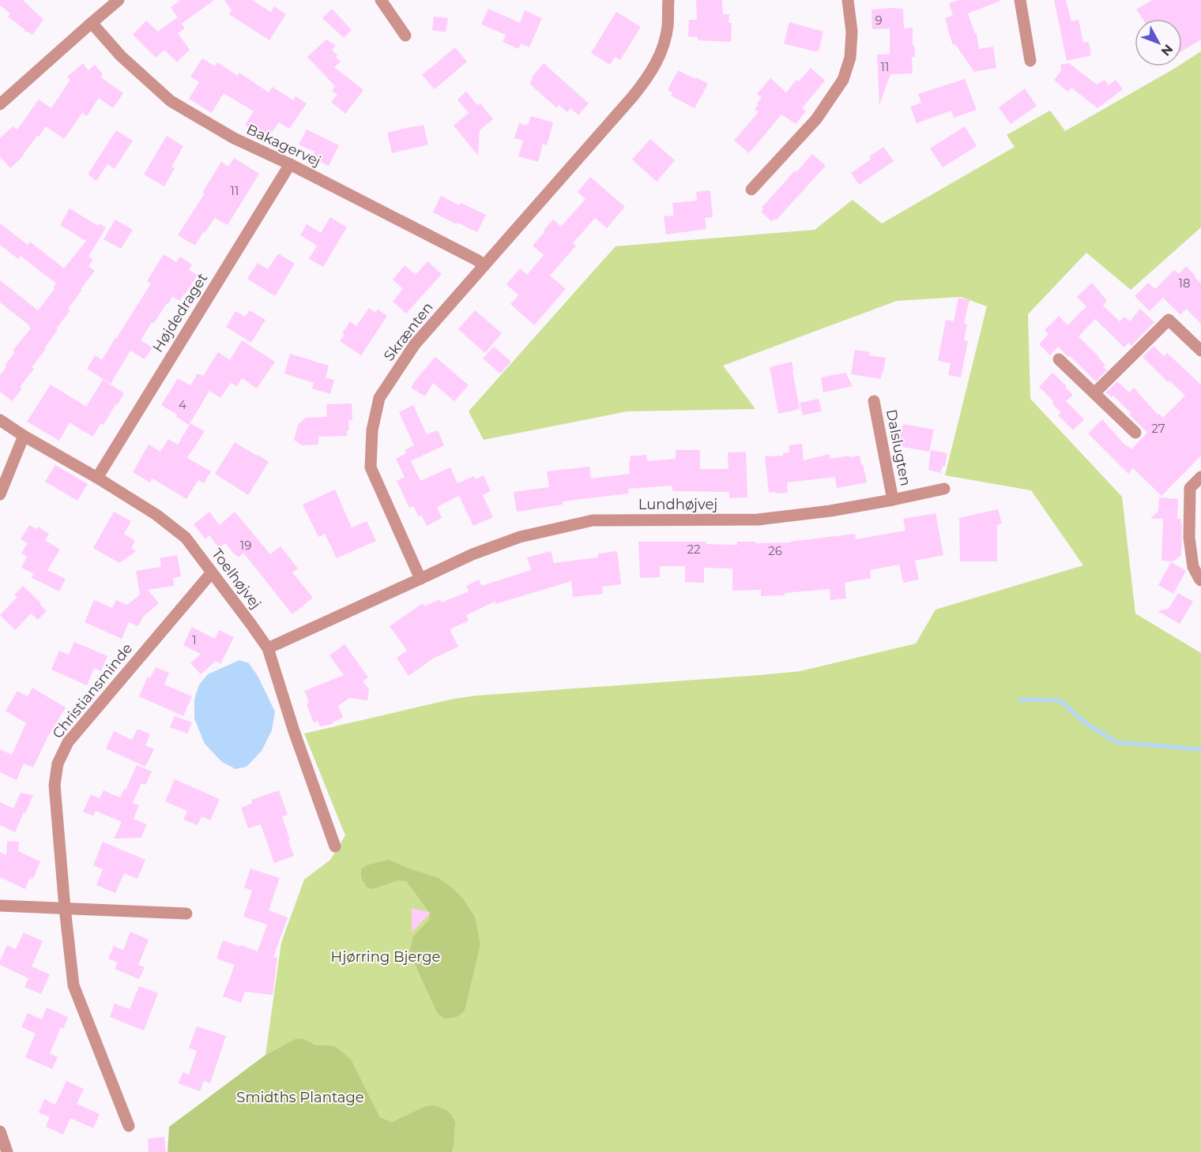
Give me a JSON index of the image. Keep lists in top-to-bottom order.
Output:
{
  "streets": {
    "street": [
      "Bakagervej",
      "Højdedraget",
      "Skrænten",
      "Dalslugten",
      "Lundhøjvej",
      "Toelhøjvej",
      "Christiansminde"
    ]
  },
  "crossings": [
    ["Bakagervej", "Højdedraget"],
    ["Bakagervej", "Skrænten"],
    ["Højdedraget", "Toelhøjvej"],
    ["Skrænten", "Lundhøjvej"],
    ["Dalslugten", "Lundhøjvej"],
    ["Toelhøjvej", "Christiansminde"]
  ],
  "parks": ["Hjørring Bjerge", "Smidths Plantage"],
  "house_numbers": [
    "9",
    "11",
    "11",
    "18",
    "4",
    "27",
    "19",
    "22",
    "26",
    "1"
  ],
  "north": "bottom right"
}
